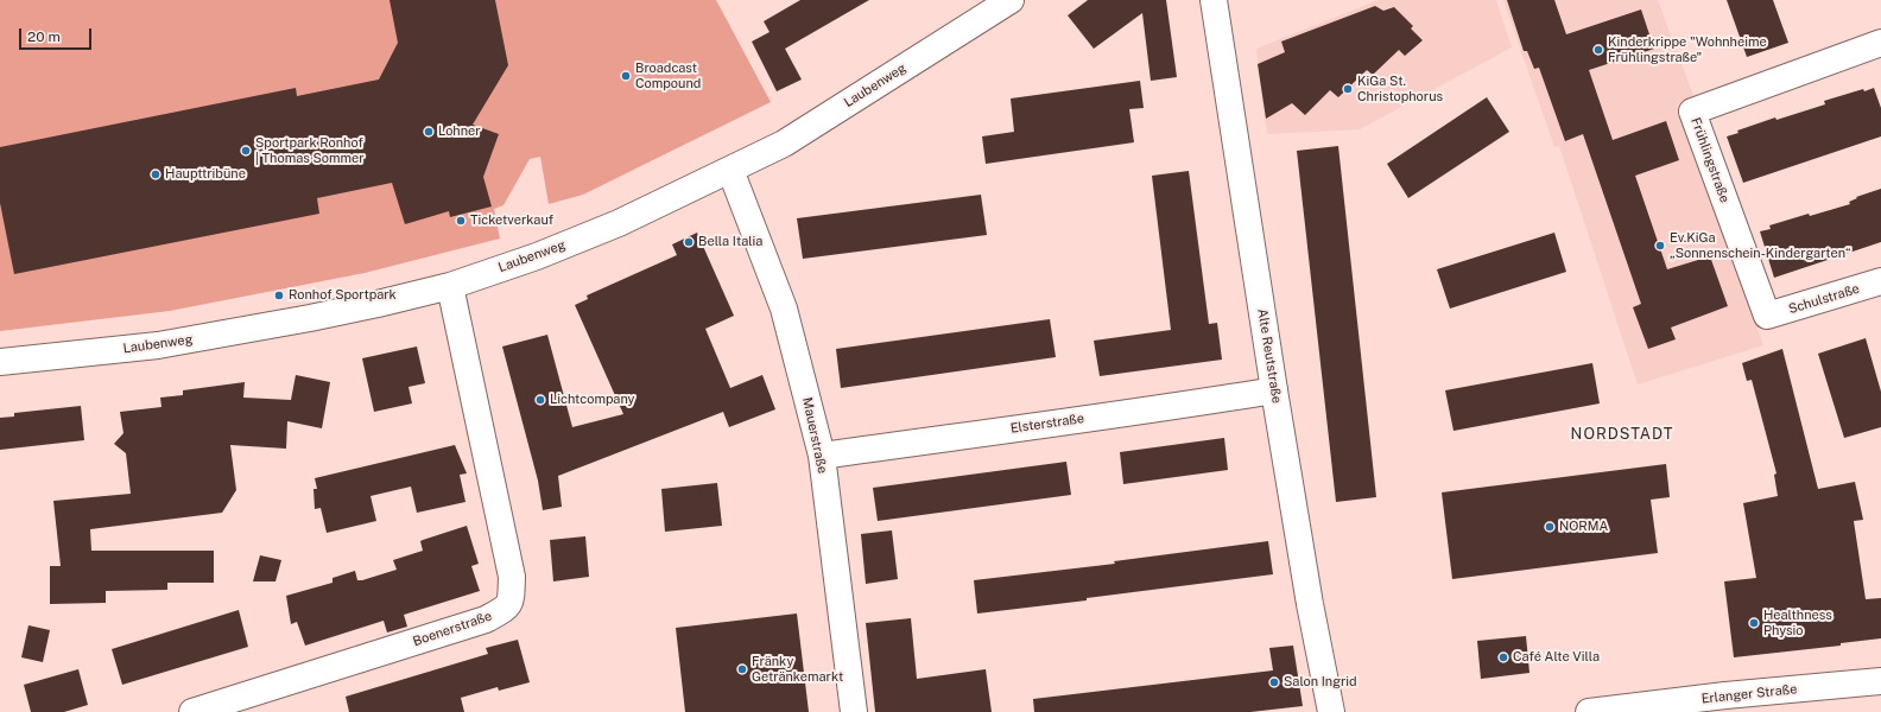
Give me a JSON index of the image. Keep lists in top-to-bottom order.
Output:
{
  "streets": {
    "street": [
      "Laubenweg",
      "Frühlingstraße",
      "Schulstraße",
      "Alte Reutstraße",
      "Elsterstraße",
      "Mauerstraße",
      "Boenerstraße",
      "Erlanger Straße"
    ]
  },
  "crossings": [
    ["Laubenweg", "Mauerstraße"],
    ["Laubenweg", "Boenerstraße"],
    ["Frühlingstraße", "Schulstraße"],
    ["Alte Reutstraße", "Elsterstraße"],
    ["Elsterstraße", "Mauerstraße"]
  ],
  "districts": ["NORDSTADT"],
  "places": [
    "Kinderkrippe \"Wohnheime Frühlingstraße\"",
    "Broadcast Compound",
    "KiGa St. Christophorus",
    "Lohner",
    "Sportpark Ronhof | Thomas Sommer",
    "Haupttribüne",
    "Ticketverkauf",
    "Bella Italia",
    "Ev.KiGa „Sonnenschein-Kindergarten“",
    "Ronhof Sportpark",
    "Lichtcompany",
    "NORMA",
    "Healthness Physio",
    "Café Alte Villa",
    "Fränky Getränkemarkt",
    "Salon Ingrid"
  ],
  "scale_bar": "20 m"
}
